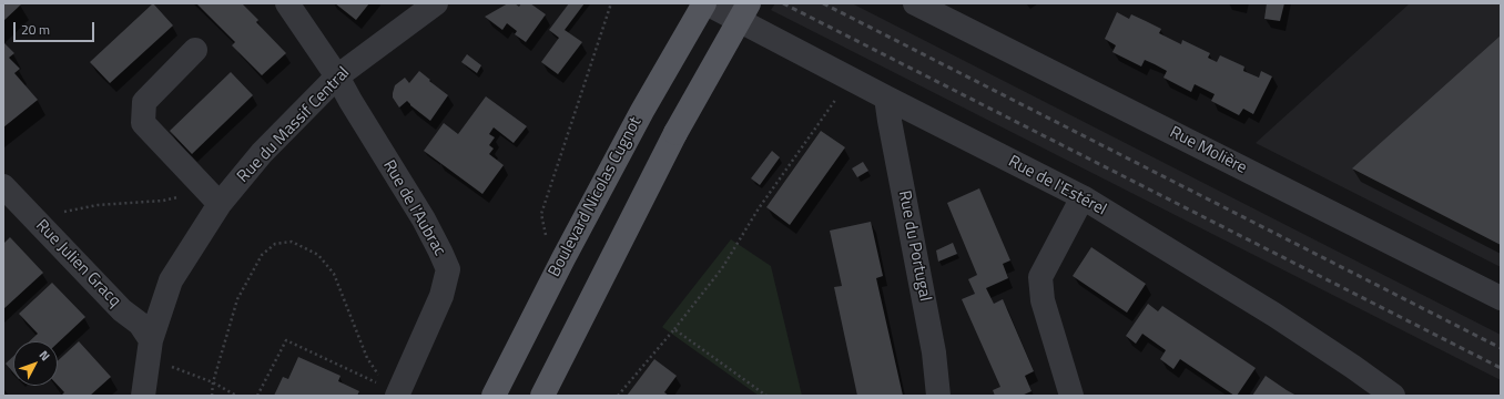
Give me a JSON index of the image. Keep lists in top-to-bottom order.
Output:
{
  "streets": {
    "main road": ["Boulevard Nicolas Cugnot"],
    "street": [
      "Rue du Massif Central",
      "Rue Molière",
      "Rue de l'Estérel",
      "Rue de l'Aubrac",
      "Rue du Portugal",
      "Rue Julien Gracq"
    ]
  },
  "crossings": [
    ["Rue du Massif Central", "Rue de l'Aubrac"],
    ["Rue du Massif Central", "Rue Julien Gracq"],
    ["Rue de l'Estérel", "Boulevard Nicolas Cugnot"],
    ["Rue de l'Estérel", "Rue du Portugal"]
  ],
  "scale_bar": "20 m",
  "north": "top right"
}
